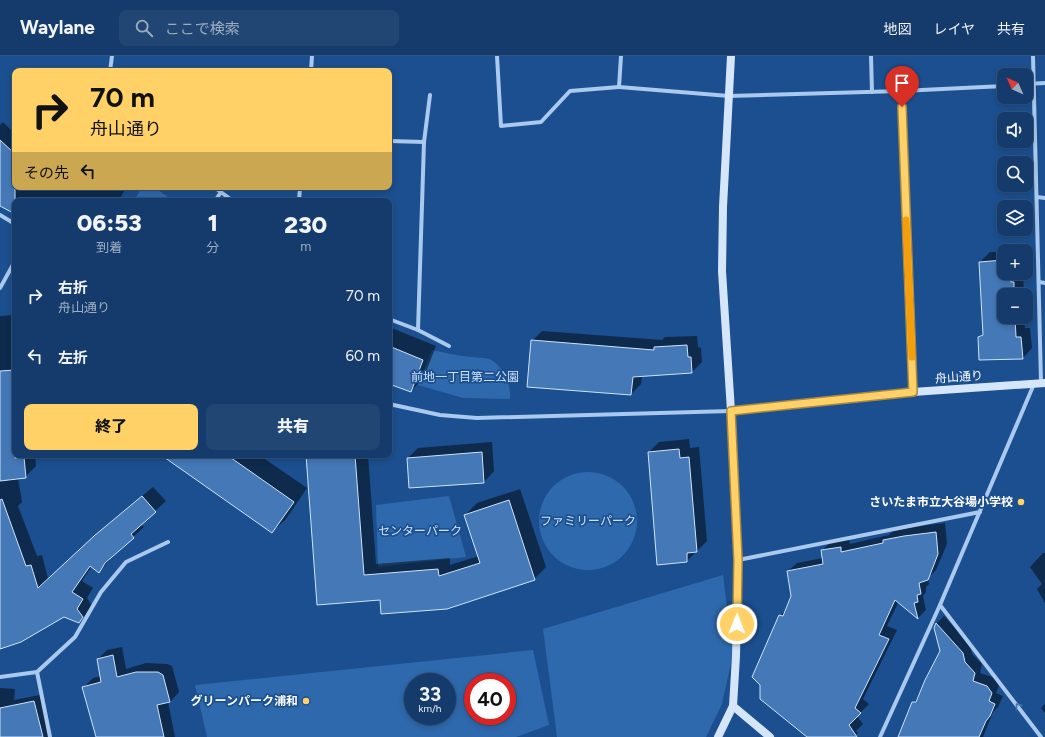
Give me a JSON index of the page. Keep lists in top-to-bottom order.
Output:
{
  "streets": {
    "street": ["舟山通り"]
  },
  "parks": ["前地一丁目第二公園", "ファミリーパーク", "センターパーク"],
  "places": ["さいたま市立大谷場小学校", "グリーンパーク浦和"],
  "north": "top left",
  "page": {
    "header": "Waylane",
    "search": "ここで検索",
    "nav": ["地図", "レイヤ", "共有"],
    "map_buttons": ["+", "−"],
    "turn": ["70 m", "舟山通り"],
    "then": "その先",
    "eta": [
      "06:53",
      "到着",
      "1",
      "分",
      "230",
      "m"
    ],
    "list": [
      {
        "name": "右折",
        "note": "舟山通り",
        "value": "70 m"
      },
      {
        "name": "左折",
        "value": "60 m"
      }
    ],
    "buttons": ["終了", "共有"],
    "speed": "33 km/h",
    "limit": "40"
  }
}
